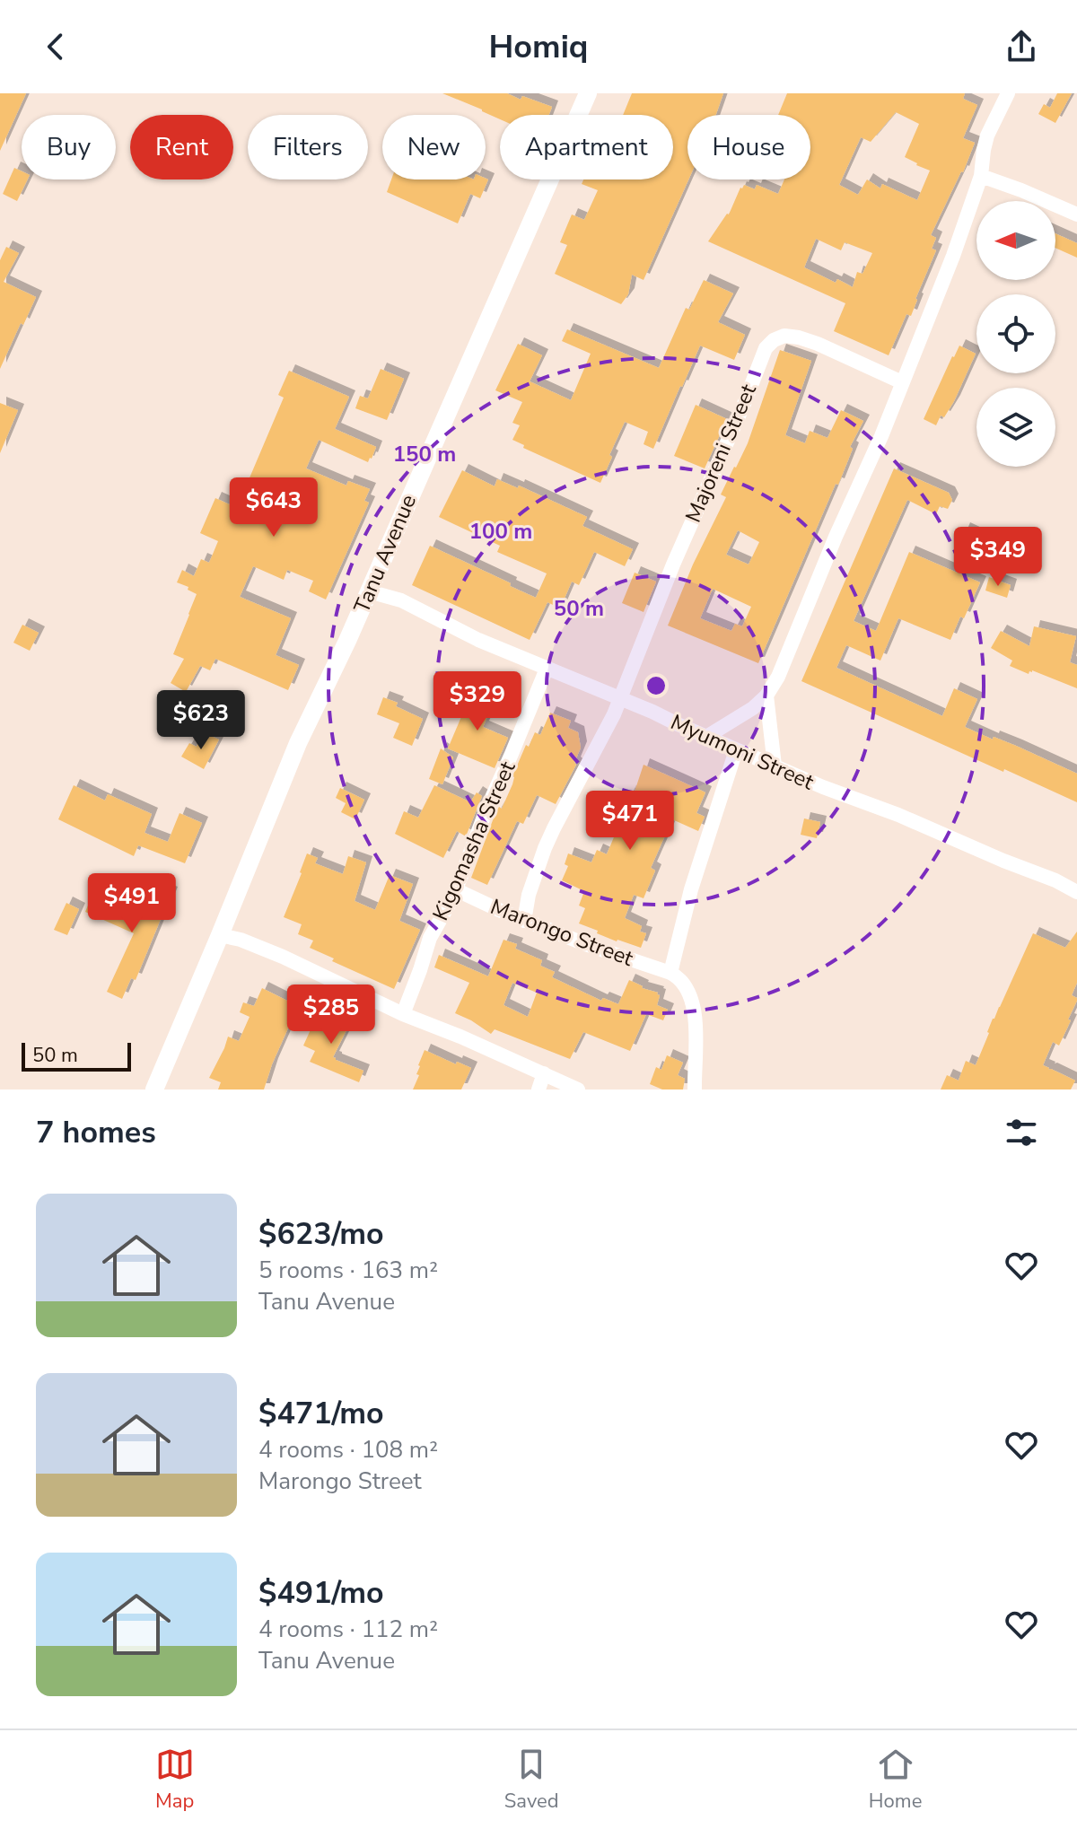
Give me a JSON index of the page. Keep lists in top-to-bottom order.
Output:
{
  "streets": {
    "street": [
      "Majoreni Street",
      "Tanu Avenue",
      "Myumoni Street",
      "Kigomasha Street",
      "Marongo Street"
    ]
  },
  "crossings": [
    ["Majoreni Street", "Myumoni Street"],
    ["Majoreni Street", "Marongo Street"],
    ["Tanu Avenue", "Myumoni Street"],
    ["Myumoni Street", "Kigomasha Street"],
    ["Kigomasha Street", "Marongo Street"]
  ],
  "scale_bar": "50 m",
  "north": "left",
  "page": {
    "header": "Homiq",
    "chip": [
      "Buy",
      "Rent",
      "Filters",
      "New",
      "Apartment",
      "House"
    ],
    "price": [
      "$643",
      "$349",
      "$329",
      "$623",
      "$471",
      "$491",
      "$285"
    ],
    "scale": "50 m",
    "heading": "7 homes",
    "list": [
      {
        "name": "$623/mo",
        "note": "5 rooms · 163 m² · Tanu Avenue"
      },
      {
        "name": "$471/mo",
        "note": "4 rooms · 108 m² · Marongo Street"
      },
      {
        "name": "$491/mo",
        "note": "4 rooms · 112 m² · Tanu Avenue"
      }
    ],
    "tabs": ["Map", "Saved", "Home"]
  },
  "rings": ["150 m", "100 m", "50 m"]
}
